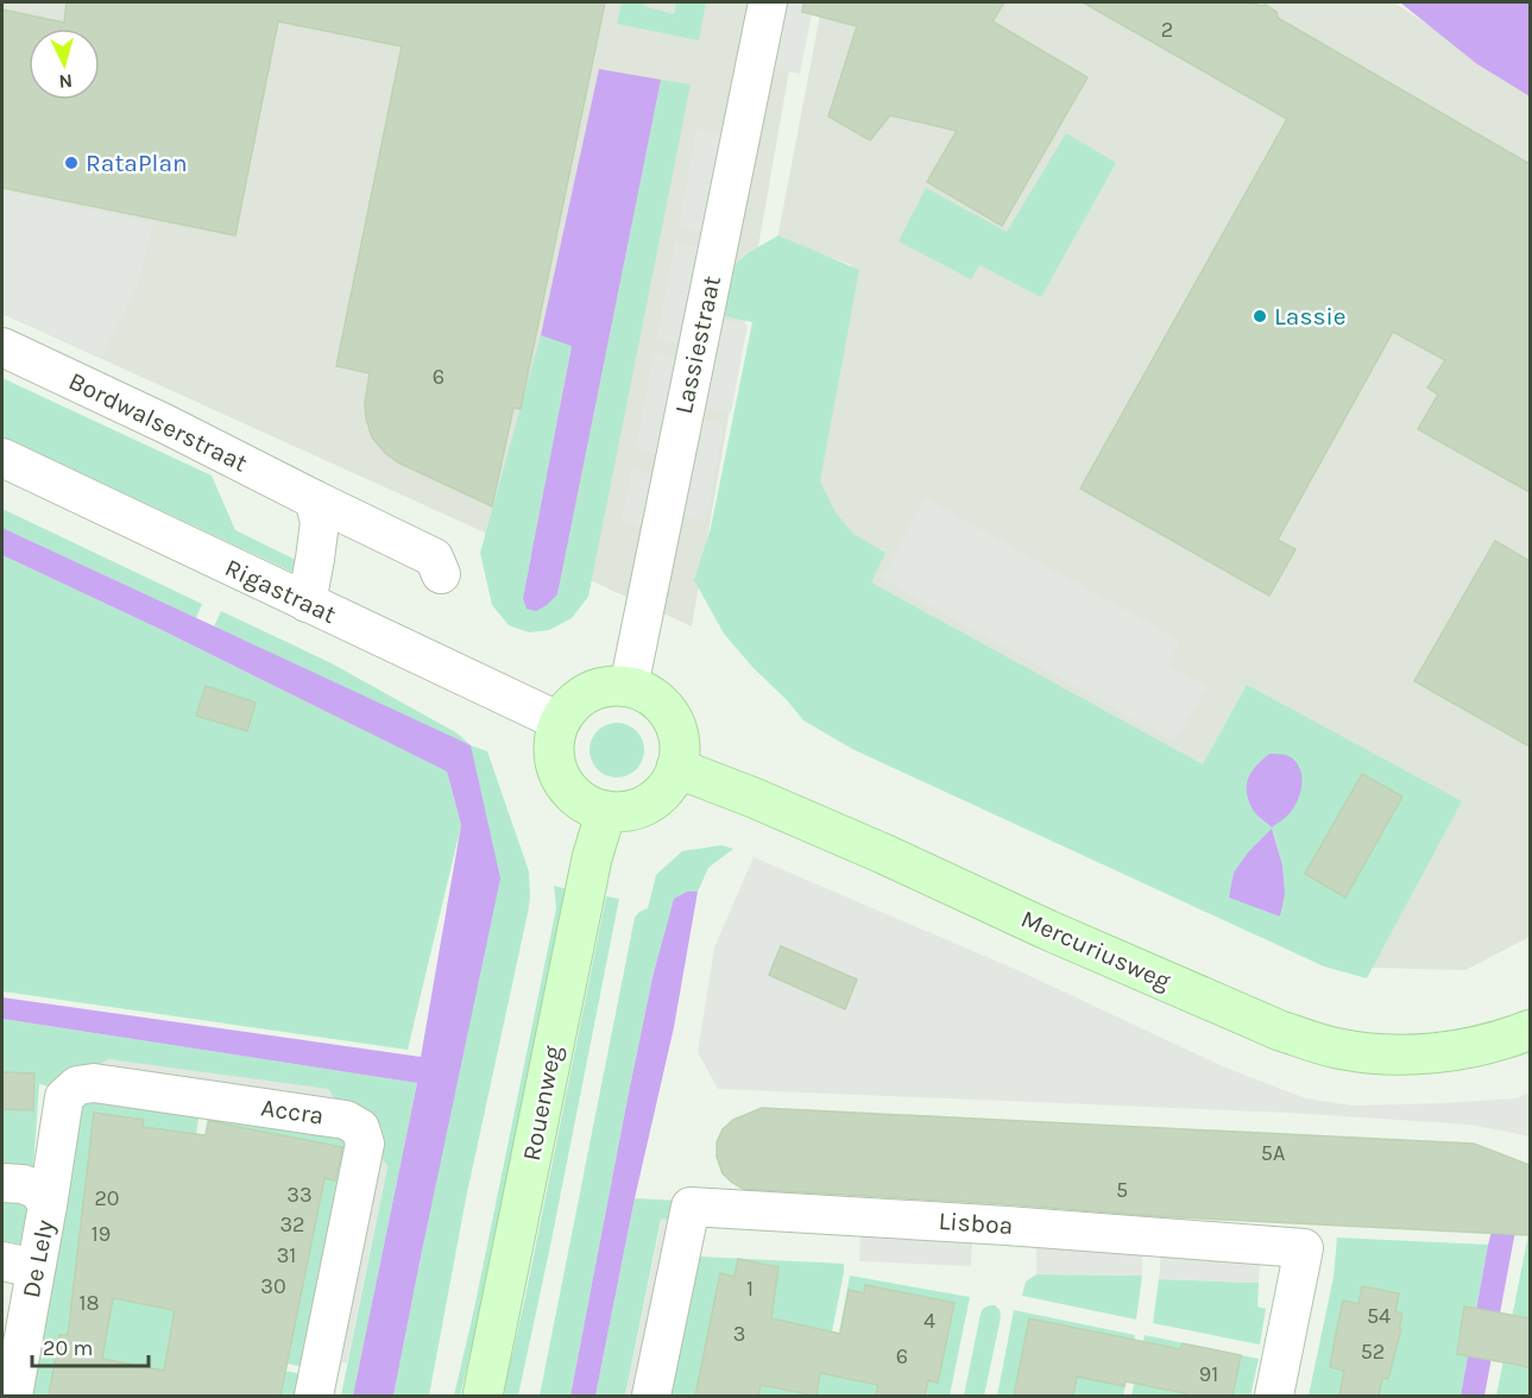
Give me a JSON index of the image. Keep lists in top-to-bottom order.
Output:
{
  "streets": {
    "main road": ["Mercuriusweg", "Rouenweg"],
    "street": [
      "Lassiestraat",
      "Bordwalserstraat",
      "Rigastraat",
      "Accra",
      "Lisboa",
      "De Lely"
    ]
  },
  "crossings": [
    ["Lassiestraat", "Rigastraat"],
    ["Lassiestraat", "Mercuriusweg"],
    ["Lassiestraat", "Rouenweg"],
    ["Rigastraat", "Mercuriusweg"],
    ["Rigastraat", "Rouenweg"],
    ["Mercuriusweg", "Rouenweg"],
    ["Accra", "De Lely"]
  ],
  "places": ["RataPlan", "Lassie"],
  "house_numbers": [
    "2",
    "6",
    "5A",
    "5",
    "33",
    "20",
    "32",
    "19",
    "31",
    "30",
    "1",
    "18",
    "54",
    "4",
    "3",
    "52",
    "6",
    "91"
  ],
  "scale_bar": "20 m",
  "north": "bottom"
}
